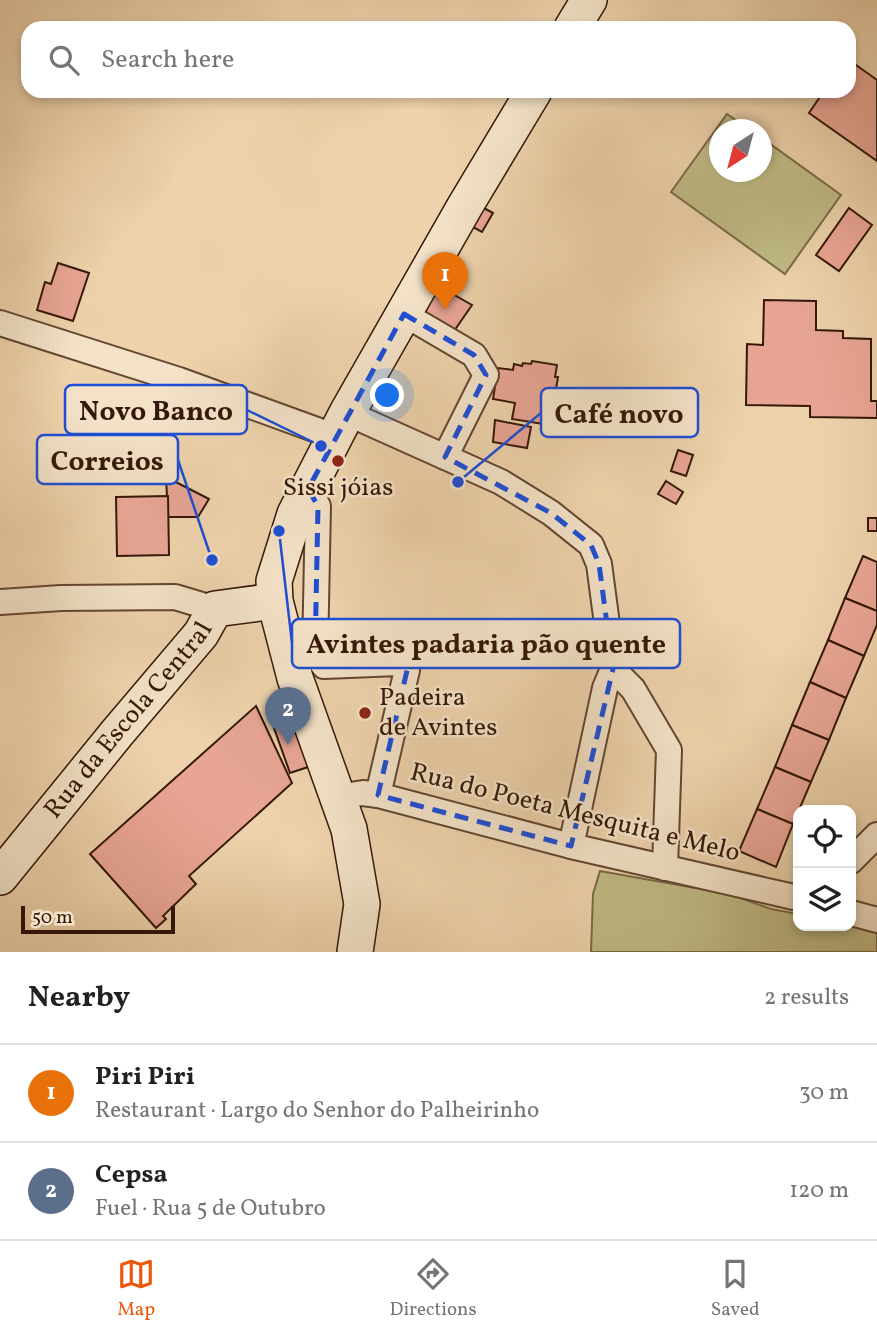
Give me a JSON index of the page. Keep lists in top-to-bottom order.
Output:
{
  "streets": {
    "street": ["Rua da Escola Central", "Rua do Poeta Mesquita e Melo"]
  },
  "places": [
    "Novo Banco",
    "Sissi jóias",
    "Café novo",
    "Avintes padaria pão quente",
    "Correios",
    "Padeira de Avintes"
  ],
  "scale_bar": "50 m",
  "north": "bottom left",
  "page": {
    "search": "Search here",
    "pins": ["1", "2"],
    "scale": "50 m",
    "heading": ["Nearby", "2 results"],
    "list": [
      {
        "mark": "1",
        "name": "Piri Piri",
        "note": "Restaurant · Largo do Senhor do Palheirinho",
        "value": "30 m"
      },
      {
        "mark": "2",
        "name": "Cepsa",
        "note": "Fuel · Rua 5 de Outubro",
        "value": "120 m"
      }
    ],
    "nav": ["Map", "Directions", "Saved"]
  }
}
